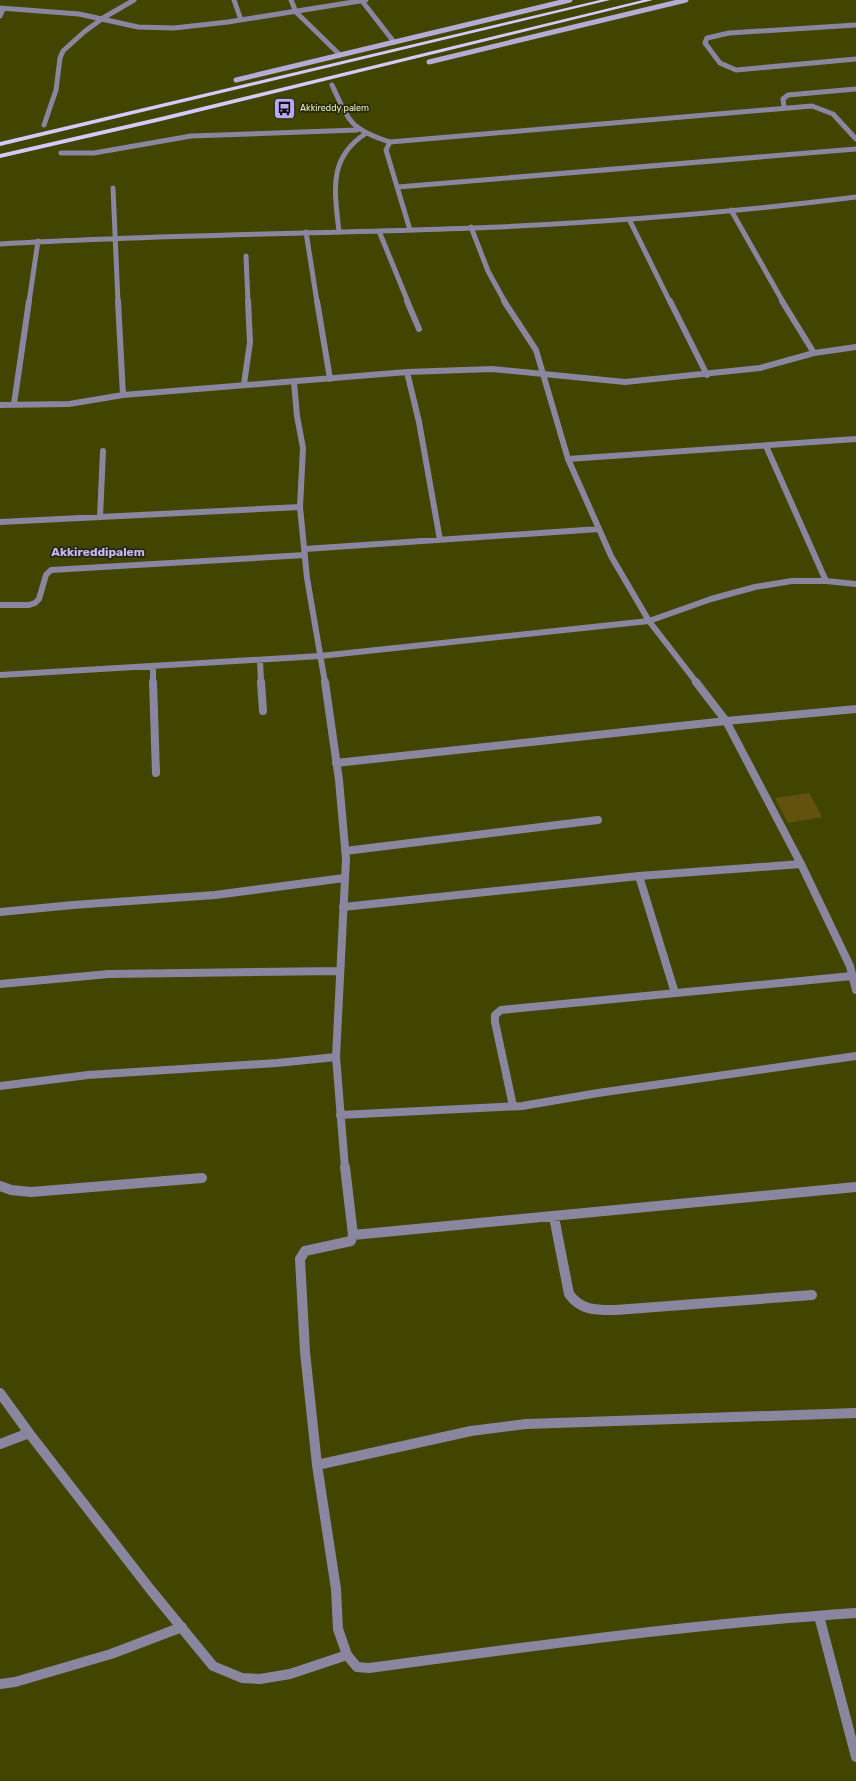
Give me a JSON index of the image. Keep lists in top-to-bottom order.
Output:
{
  "districts": ["Akkireddipalem"],
  "places": {
    "bus stop": ["Akkireddy palem"]
  }
}
